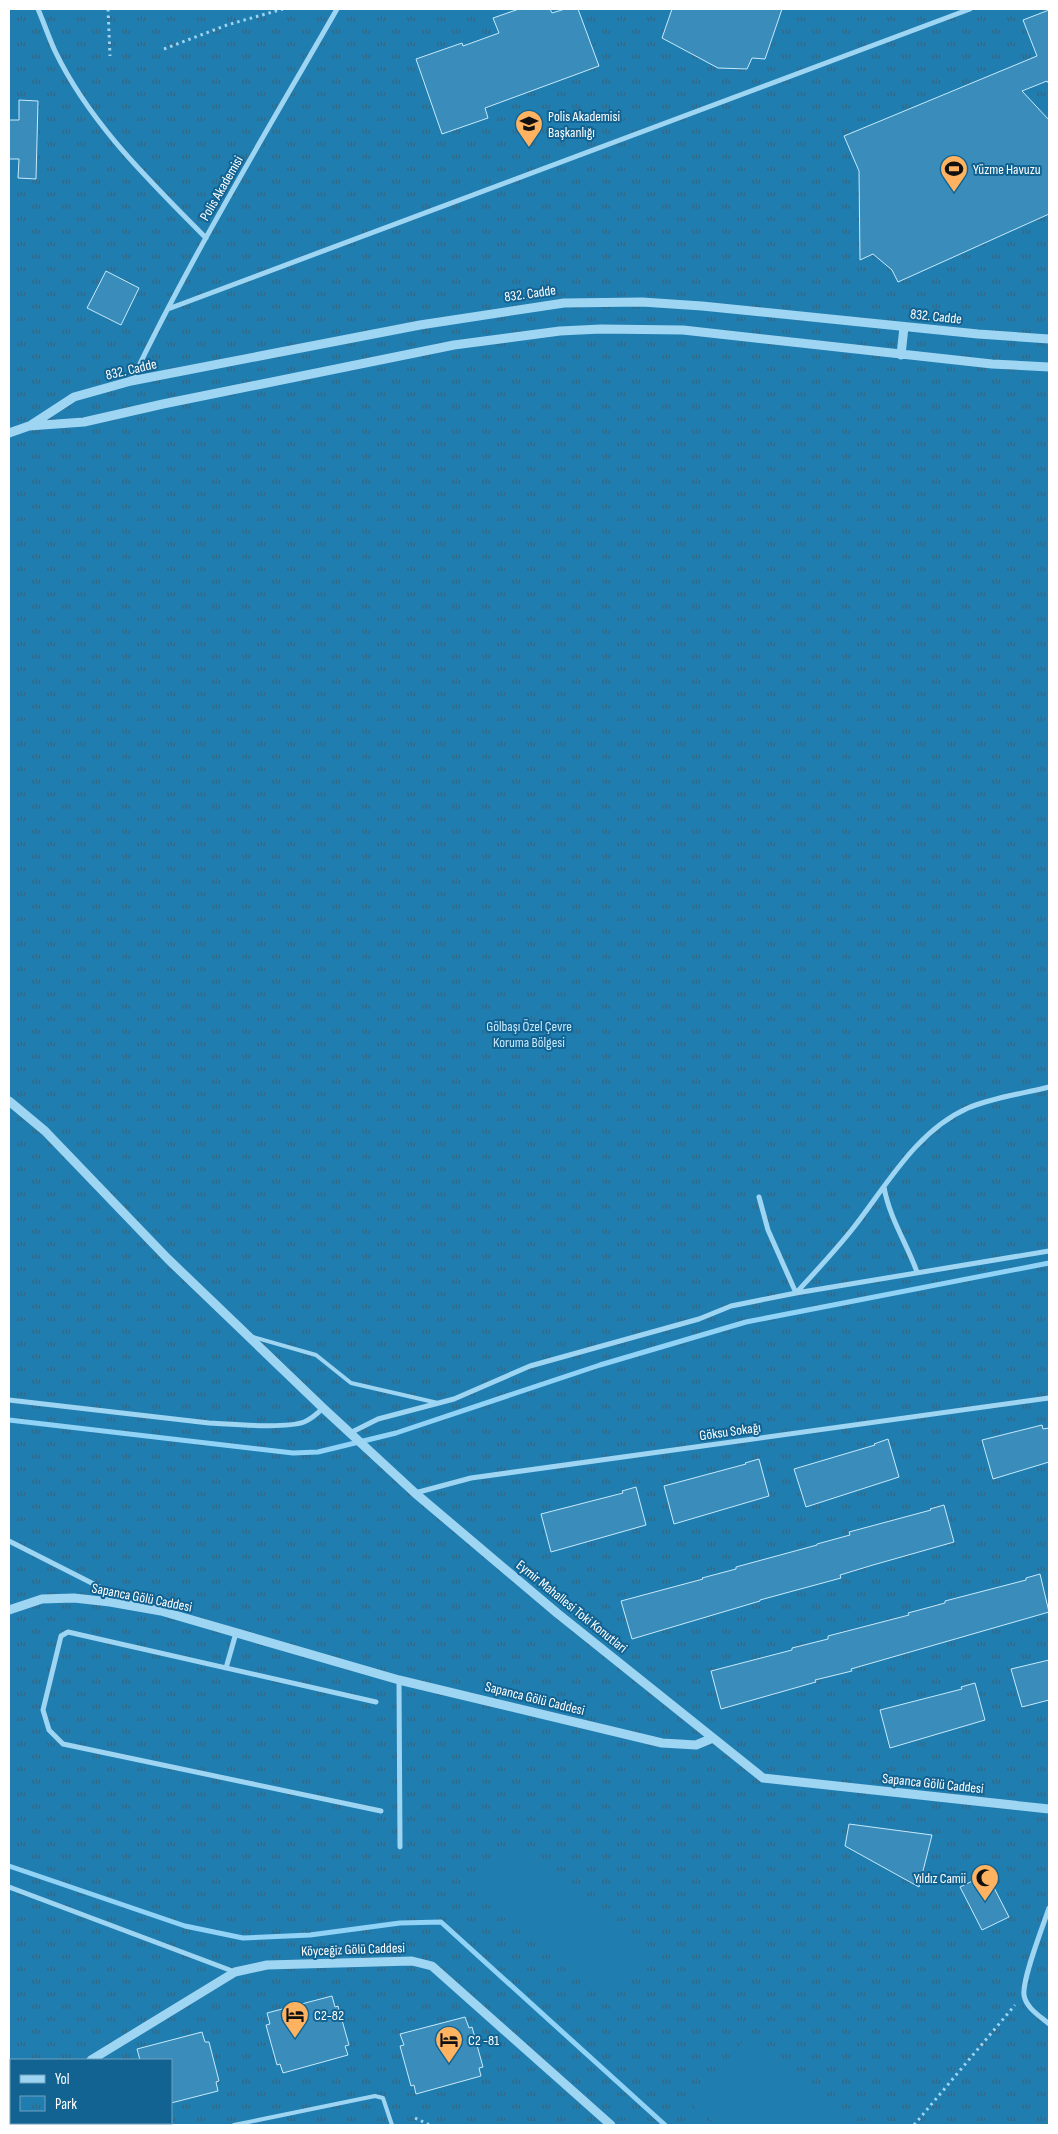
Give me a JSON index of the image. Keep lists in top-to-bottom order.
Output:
{
  "streets": {
    "street": [
      "Polis Akademisi",
      "832. Cadde",
      "Göksu Sokağı",
      "Sapanca Gölü Caddesi",
      "Eymir Mahallesi Toki Konutlari",
      "Köyceğiz Gölü Caddesi"
    ]
  },
  "crossings": [
    ["Polis Akademisi", "832. Cadde"],
    ["Göksu Sokağı", "Eymir Mahallesi Toki Konutlari"],
    ["Sapanca Gölü Caddesi", "Eymir Mahallesi Toki Konutlari"]
  ],
  "parks": ["Gölbaşı Özel Çevre Koruma Bölgesi"],
  "places": {
    "school or university": ["Polis Akademisi Başkanlığı"],
    "sports": ["Yüzme Havuzu"],
    "mosque": ["Yıldız Camii"],
    "hotel": ["C2-82", "C2 -81"]
  },
  "legend": ["Yol", "Park"]
}
